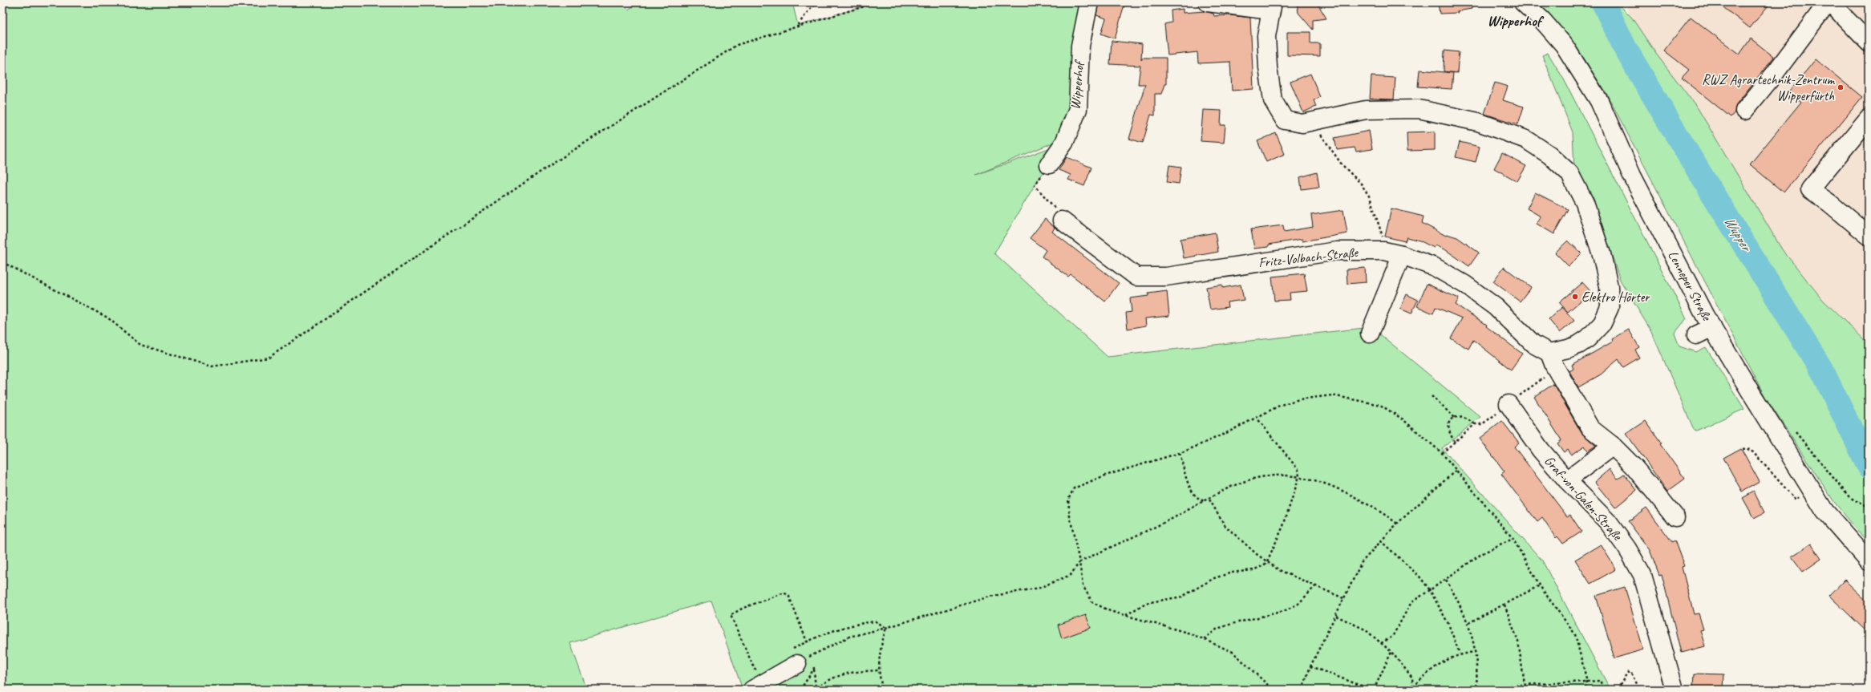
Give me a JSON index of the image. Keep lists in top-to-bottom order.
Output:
{
  "streets": {
    "street": [
      "Wipperhof",
      "Fritz-Volbach-Straße",
      "Lenneper Straße",
      "Graf-von-Galen-Straße"
    ]
  },
  "districts": ["Wipperhof"],
  "water": ["Wupper"],
  "places": ["RWZ Agrartechnik-Zentrum Wipperfürth", "Elektro Hörter"]
}
